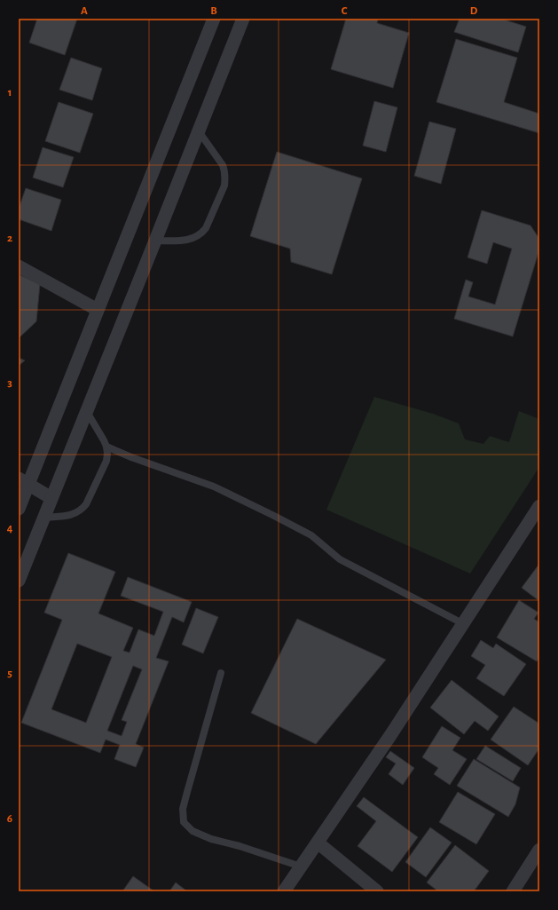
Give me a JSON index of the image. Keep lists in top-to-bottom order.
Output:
{
  "grid": {
    "columns": [
      "A",
      "B",
      "C",
      "D"
    ],
    "rows": [
      "1",
      "2",
      "3",
      "4",
      "5",
      "6"
    ]
  }
}
